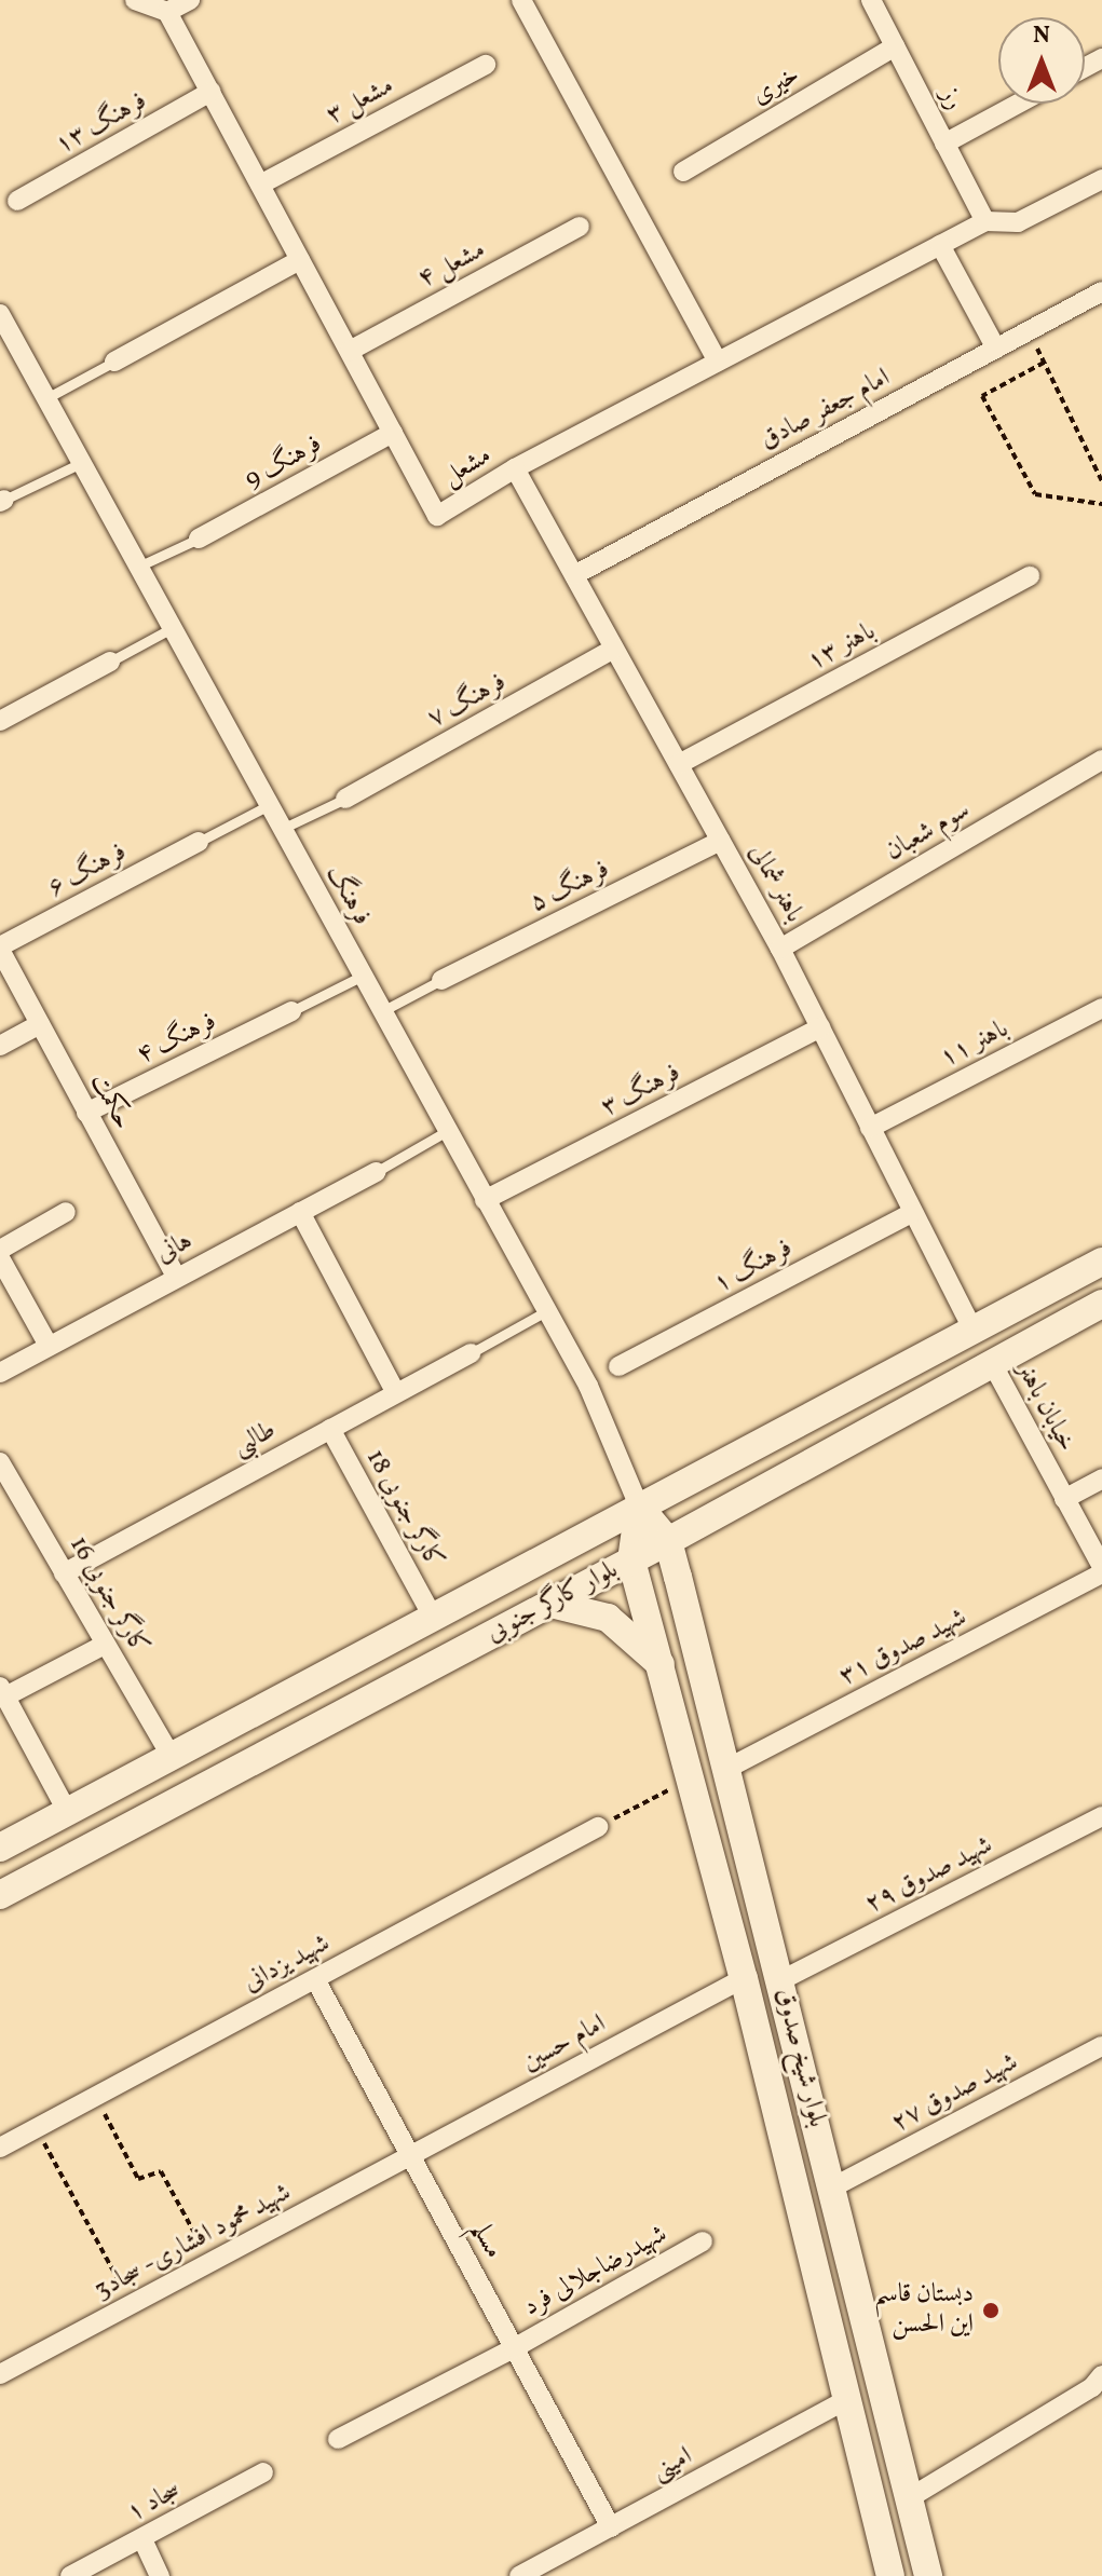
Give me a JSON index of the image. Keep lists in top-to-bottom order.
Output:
{
  "streets": {
    "main road": ["بلوار کارگر جنوبی", "بلوار شیخ صدوق"],
    "street": [
      "خیری",
      "رز",
      "مشعل ۳",
      "فرهنگ ۱۳",
      "مشعل ۴",
      "امام جعفر صادق",
      "فرهنگ 9",
      "مشعل",
      "باهنر ۱۳",
      "فرهنگ ۷",
      "سوم شعبان",
      "فرهنگ ۶",
      "باهنر شمالی",
      "فرهنگ ۵",
      "فرهنگ",
      "فرهنگ ۴",
      "باهنر ۱۱",
      "فرهنگ ۳",
      "حکمت",
      "هانی",
      "فرهنگ ۱",
      "خیابان باهنر",
      "طالبی",
      "کارگر جنوبی 18",
      "کارگر جنوبی 16",
      "شهید صدوق ۳۱",
      "شهید صدوق ۲۹",
      "شهید یزدانی",
      "امام حسین",
      "شهید صدوق ۲۷",
      "مسلم",
      "شهید محمود افشاری- سجاد3",
      "شهیدرضاجلالی فرد",
      "امینی",
      "سجاد ۱"
    ]
  },
  "crossings": [
    ["خیری", "رز"],
    ["رز", "مشعل"],
    ["مشعل ۳", "مشعل"],
    ["فرهنگ ۱۳", "مشعل"],
    ["مشعل ۴", "مشعل"],
    ["امام جعفر صادق", "باهنر شمالی"],
    ["فرهنگ 9", "مشعل"],
    ["مشعل", "باهنر شمالی"],
    ["باهنر ۱۳", "باهنر شمالی"],
    ["فرهنگ ۷", "باهنر شمالی"],
    ["سوم شعبان", "باهنر شمالی"],
    ["فرهنگ ۶", "حکمت"],
    ["باهنر شمالی", "فرهنگ ۵"],
    ["باهنر شمالی", "باهنر ۱۱"],
    ["باهنر شمالی", "فرهنگ ۳"],
    ["باهنر شمالی", "فرهنگ ۱"],
    ["باهنر شمالی", "بلوار کارگر جنوبی"],
    ["فرهنگ", "فرهنگ ۳"],
    ["فرهنگ", "بلوار کارگر جنوبی"],
    ["فرهنگ ۴", "حکمت"],
    ["حکمت", "هانی"],
    ["خیابان باهنر", "بلوار کارگر جنوبی"],
    ["طالبی", "کارگر جنوبی 18"],
    ["طالبی", "کارگر جنوبی 16"],
    ["کارگر جنوبی 18", "بلوار کارگر جنوبی"],
    ["کارگر جنوبی 16", "بلوار کارگر جنوبی"],
    ["بلوار کارگر جنوبی", "بلوار شیخ صدوق"],
    ["شهید صدوق ۳۱", "بلوار شیخ صدوق"],
    ["شهید صدوق ۲۹", "بلوار شیخ صدوق"],
    ["شهید یزدانی", "مسلم"],
    ["امام حسین", "بلوار شیخ صدوق"],
    ["امام حسین", "مسلم"],
    ["امام حسین", "شهید محمود افشاری- سجاد3"],
    ["بلوار شیخ صدوق", "شهید صدوق ۲۷"],
    ["بلوار شیخ صدوق", "امینی"],
    ["مسلم", "شهید محمود افشاری- سجاد3"],
    ["مسلم", "شهیدرضاجلالی فرد"],
    ["مسلم", "امینی"]
  ],
  "places": ["دبستان قاسم این الحسن"],
  "north": "top"
}
